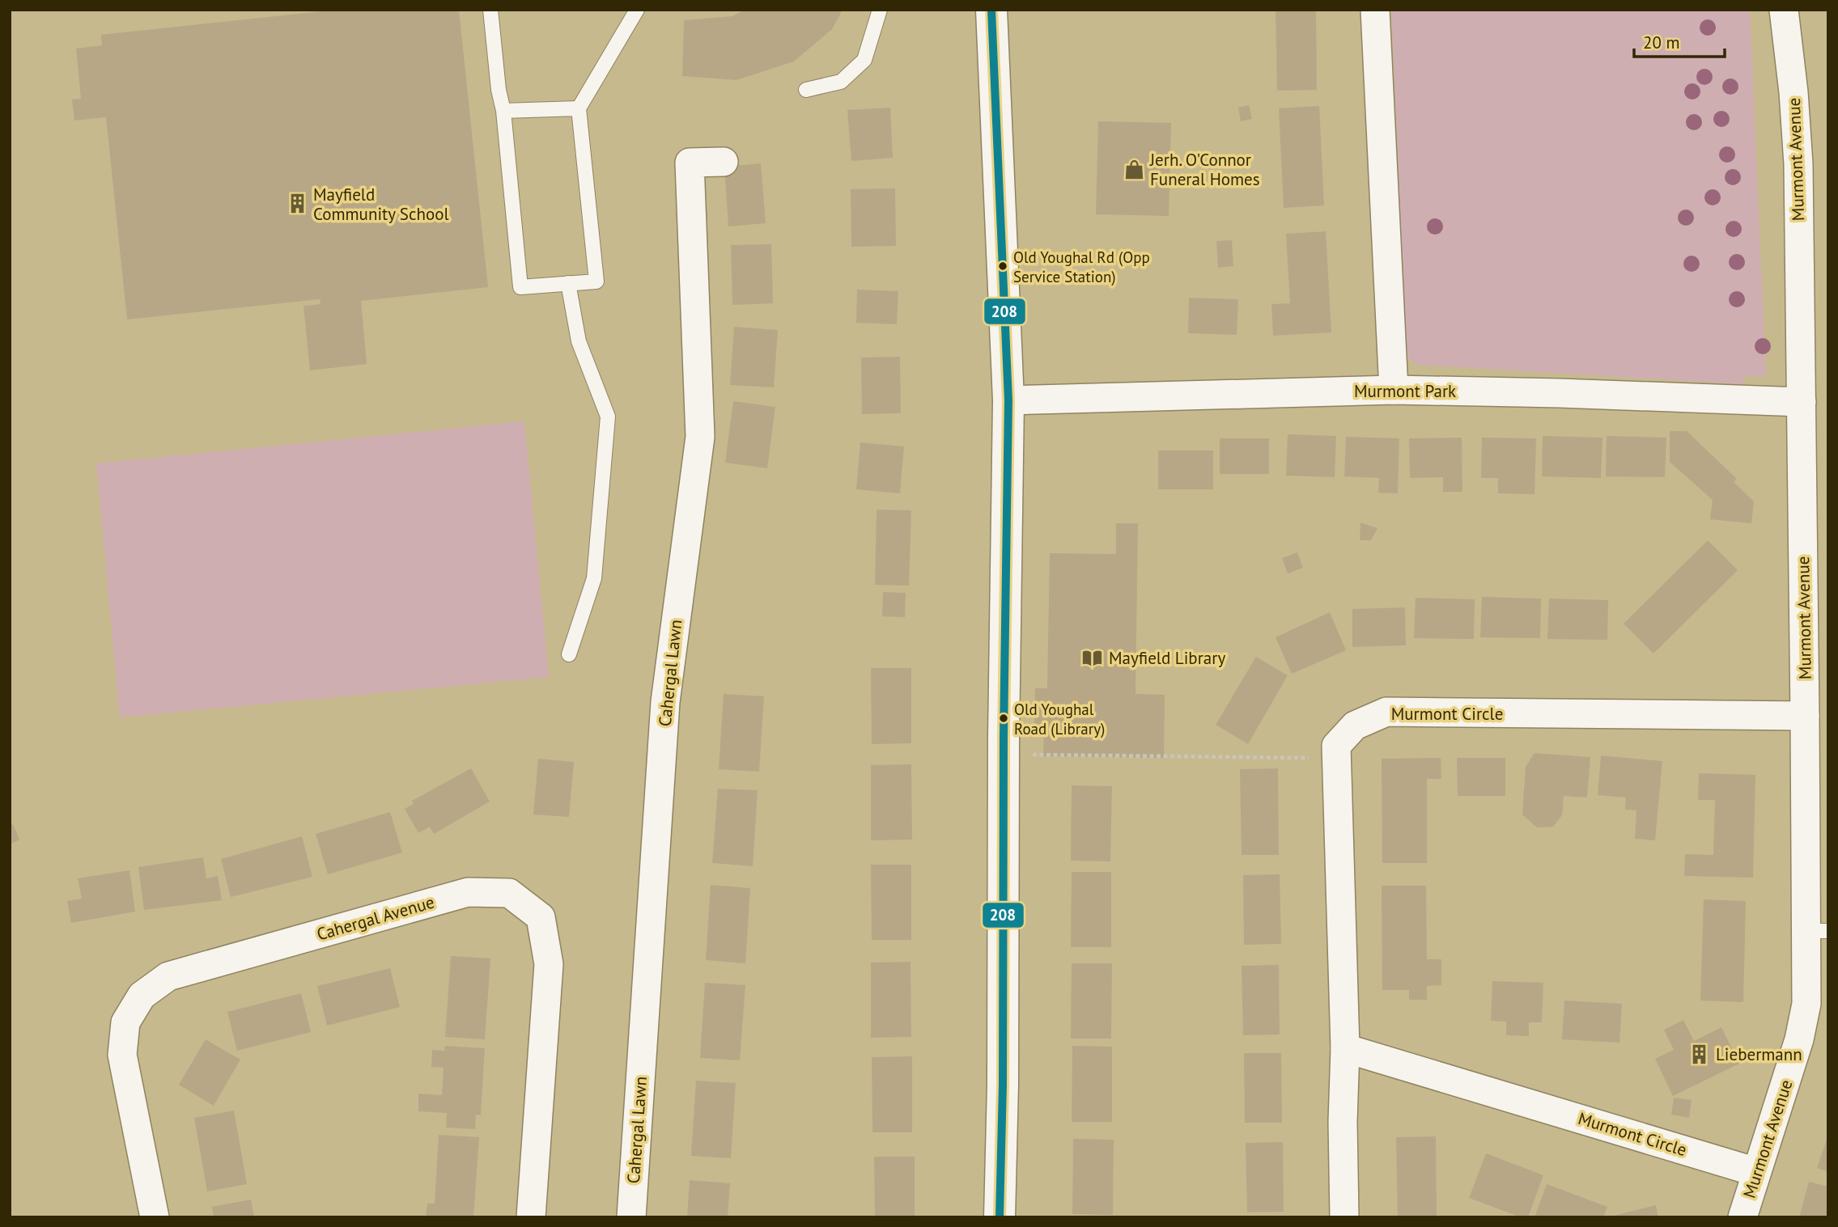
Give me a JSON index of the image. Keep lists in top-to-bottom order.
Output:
{
  "streets": {
    "street": [
      "Murmont Avenue",
      "Murmont Park",
      "Cahergal Lawn",
      "Murmont Circle",
      "Cahergal Avenue"
    ]
  },
  "crossings": [
    ["Murmont Avenue", "Murmont Park"],
    ["Murmont Avenue", "Murmont Circle"]
  ],
  "places": {
    "shop": ["Jerh. O'Connor Funeral Homes"],
    "building": ["Mayfield Community School", "Liebermann"],
    "other": ["Old Youghal Rd (Opp Service Station)", "Old Youghal Road (Library)"],
    "library": ["Mayfield Library"]
  },
  "lines": ["transit line 208"],
  "scale_bar": "20 m"
}
